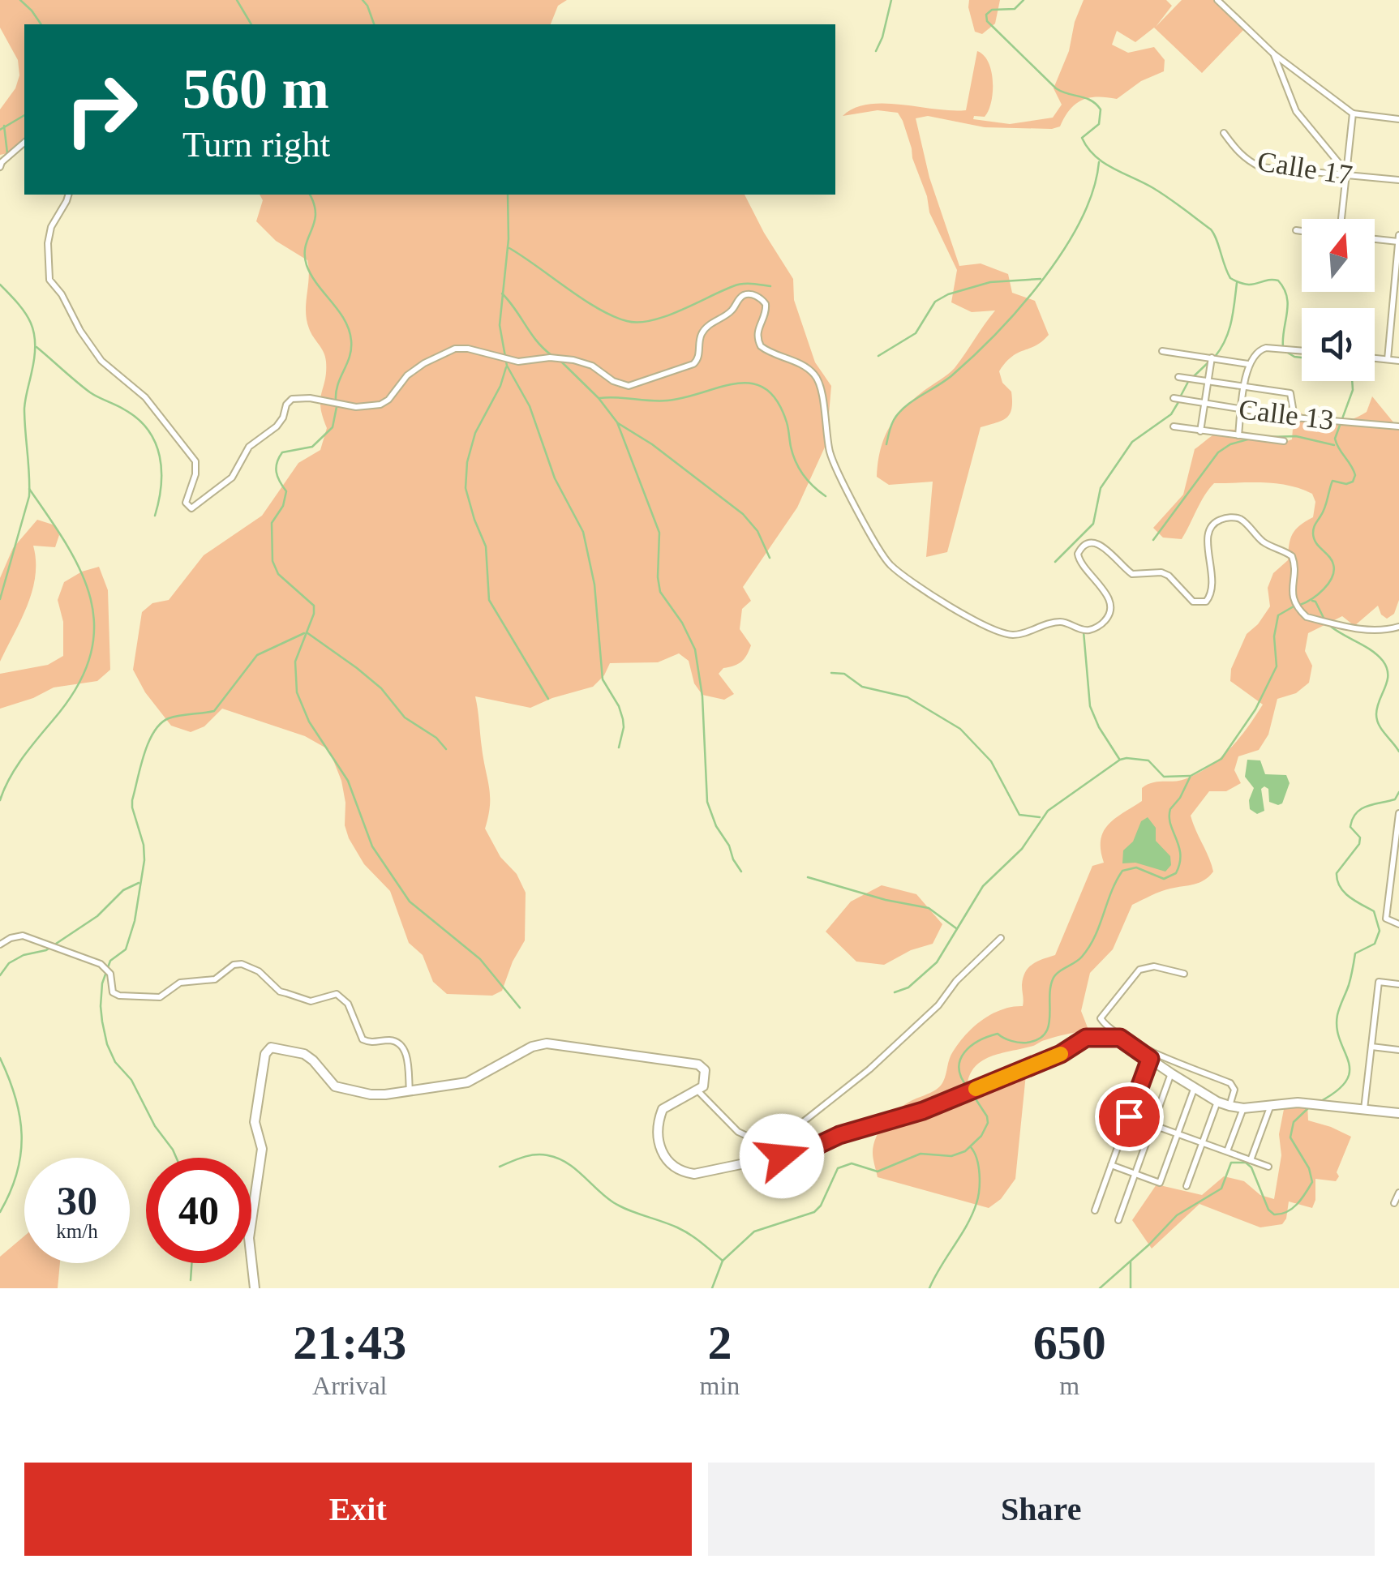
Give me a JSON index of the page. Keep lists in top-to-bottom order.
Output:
{
  "streets": {
    "street": ["Calle 17", "Calle 13"]
  },
  "north": "top",
  "page": {
    "turn": ["560 m", "Turn right"],
    "speed": "30 km/h",
    "limit": "40",
    "eta": [
      "21:43",
      "Arrival",
      "2",
      "min",
      "650",
      "m"
    ],
    "buttons": ["Exit", "Share"]
  }
}
